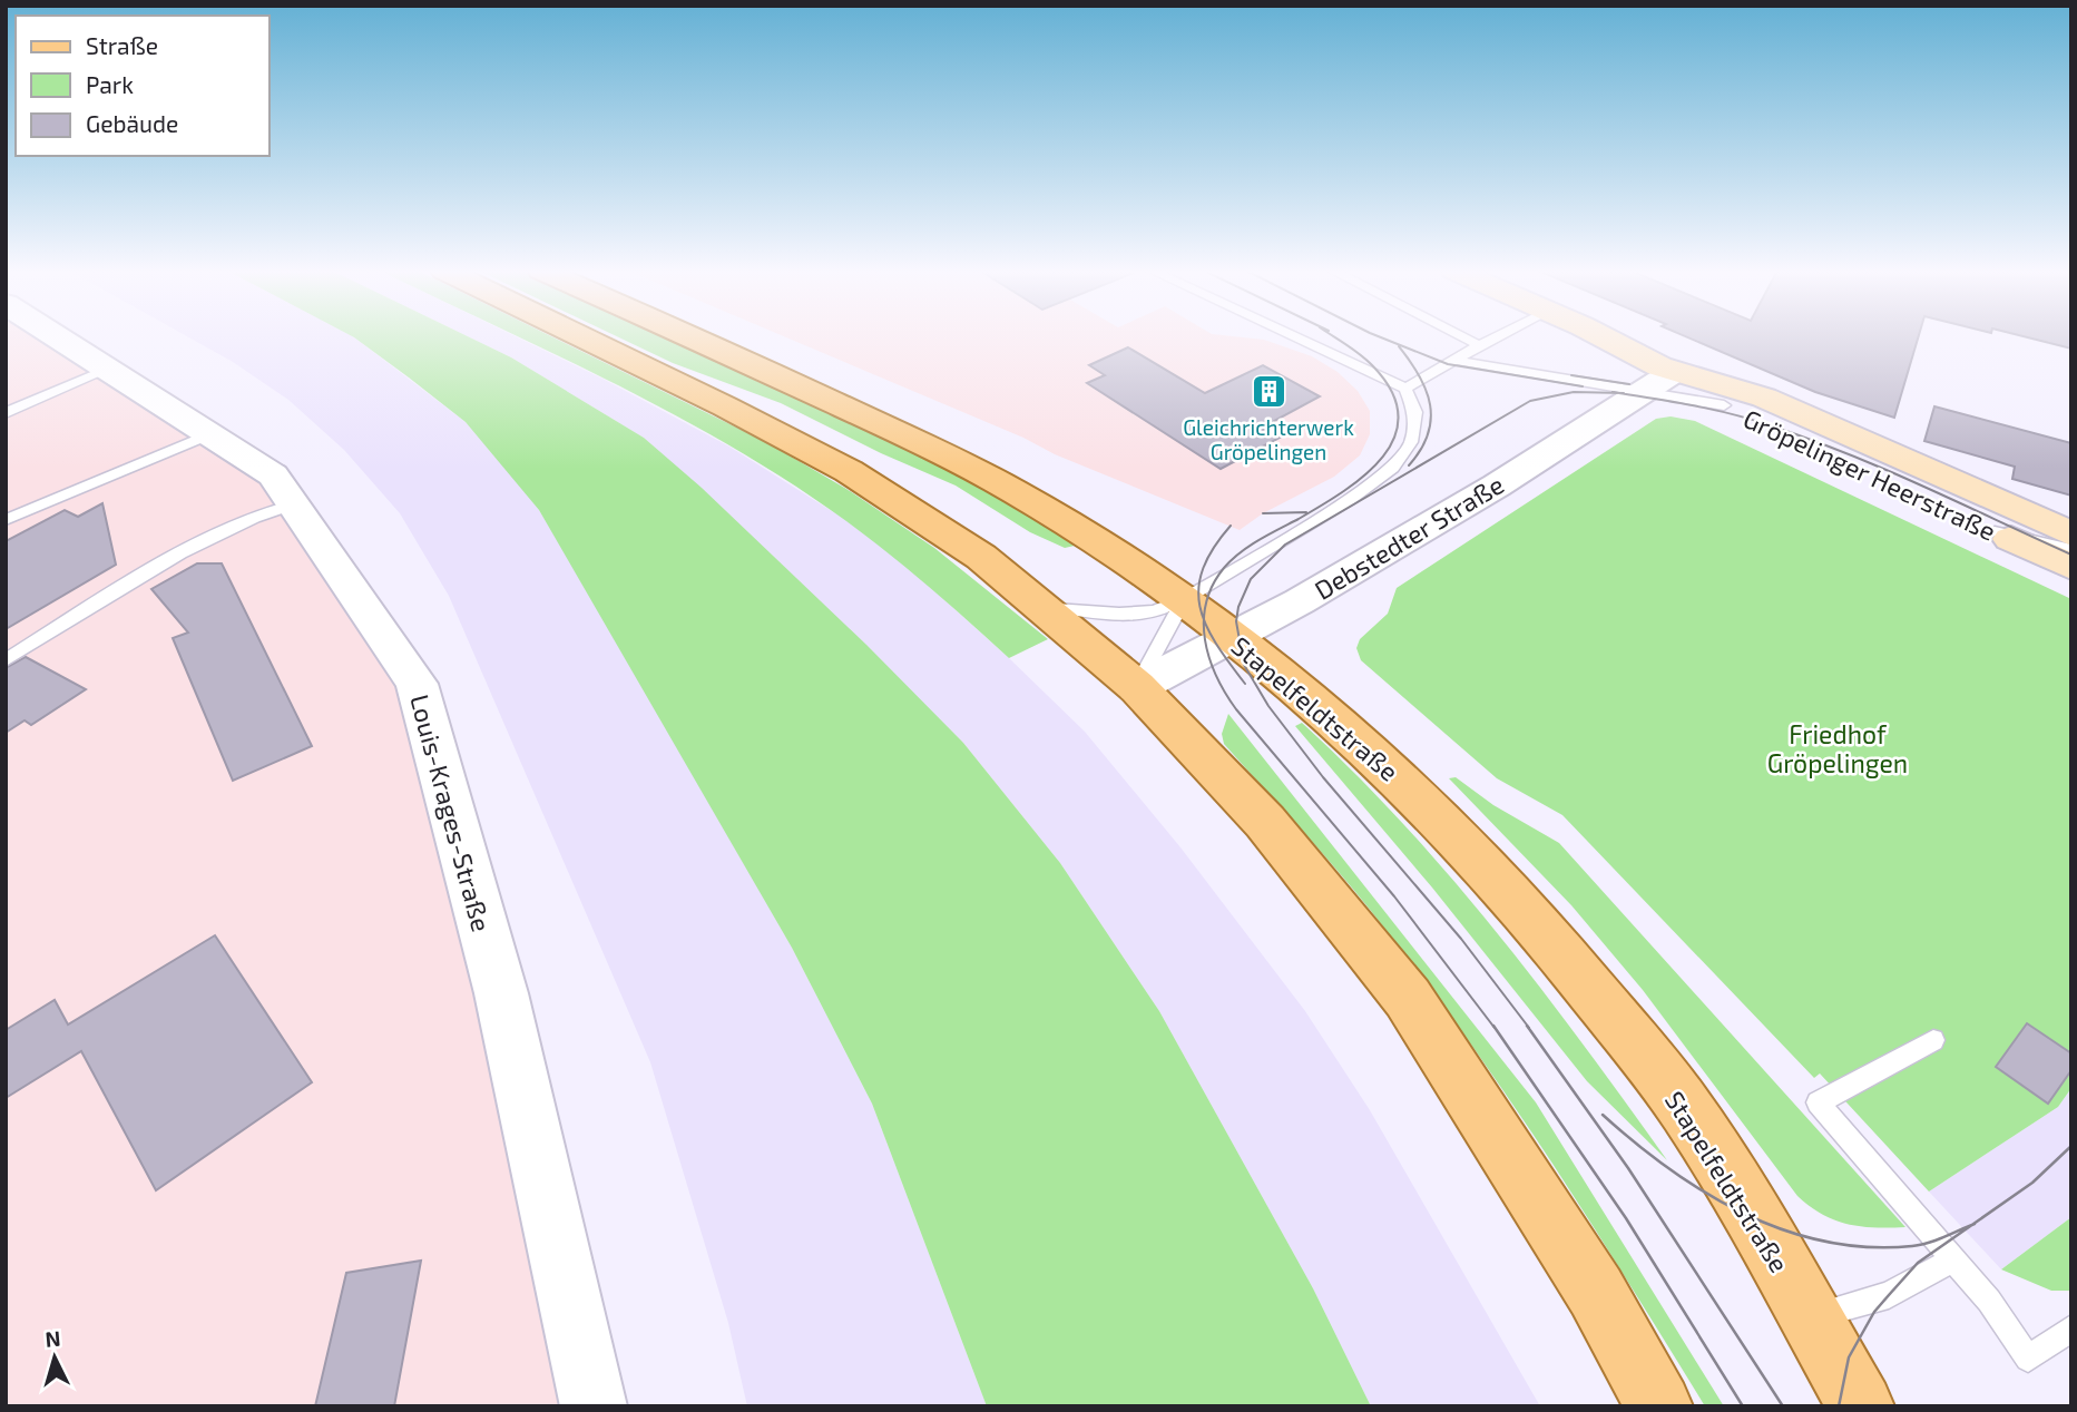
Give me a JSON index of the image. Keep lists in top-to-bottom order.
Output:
{
  "streets": {
    "main road": ["Gröpelinger Heerstraße", "Stapelfeldtstraße"],
    "street": ["Debstedter Straße", "Louis-Krages-Straße"]
  },
  "crossings": [
    ["Gröpelinger Heerstraße", "Debstedter Straße"],
    ["Debstedter Straße", "Stapelfeldtstraße"]
  ],
  "parks": ["Friedhof Gröpelingen"],
  "places": {
    "building": ["Gleichrichterwerk Gröpelingen"]
  },
  "legend": ["Straße", "Park", "Gebäude"],
  "north": "top"
}
